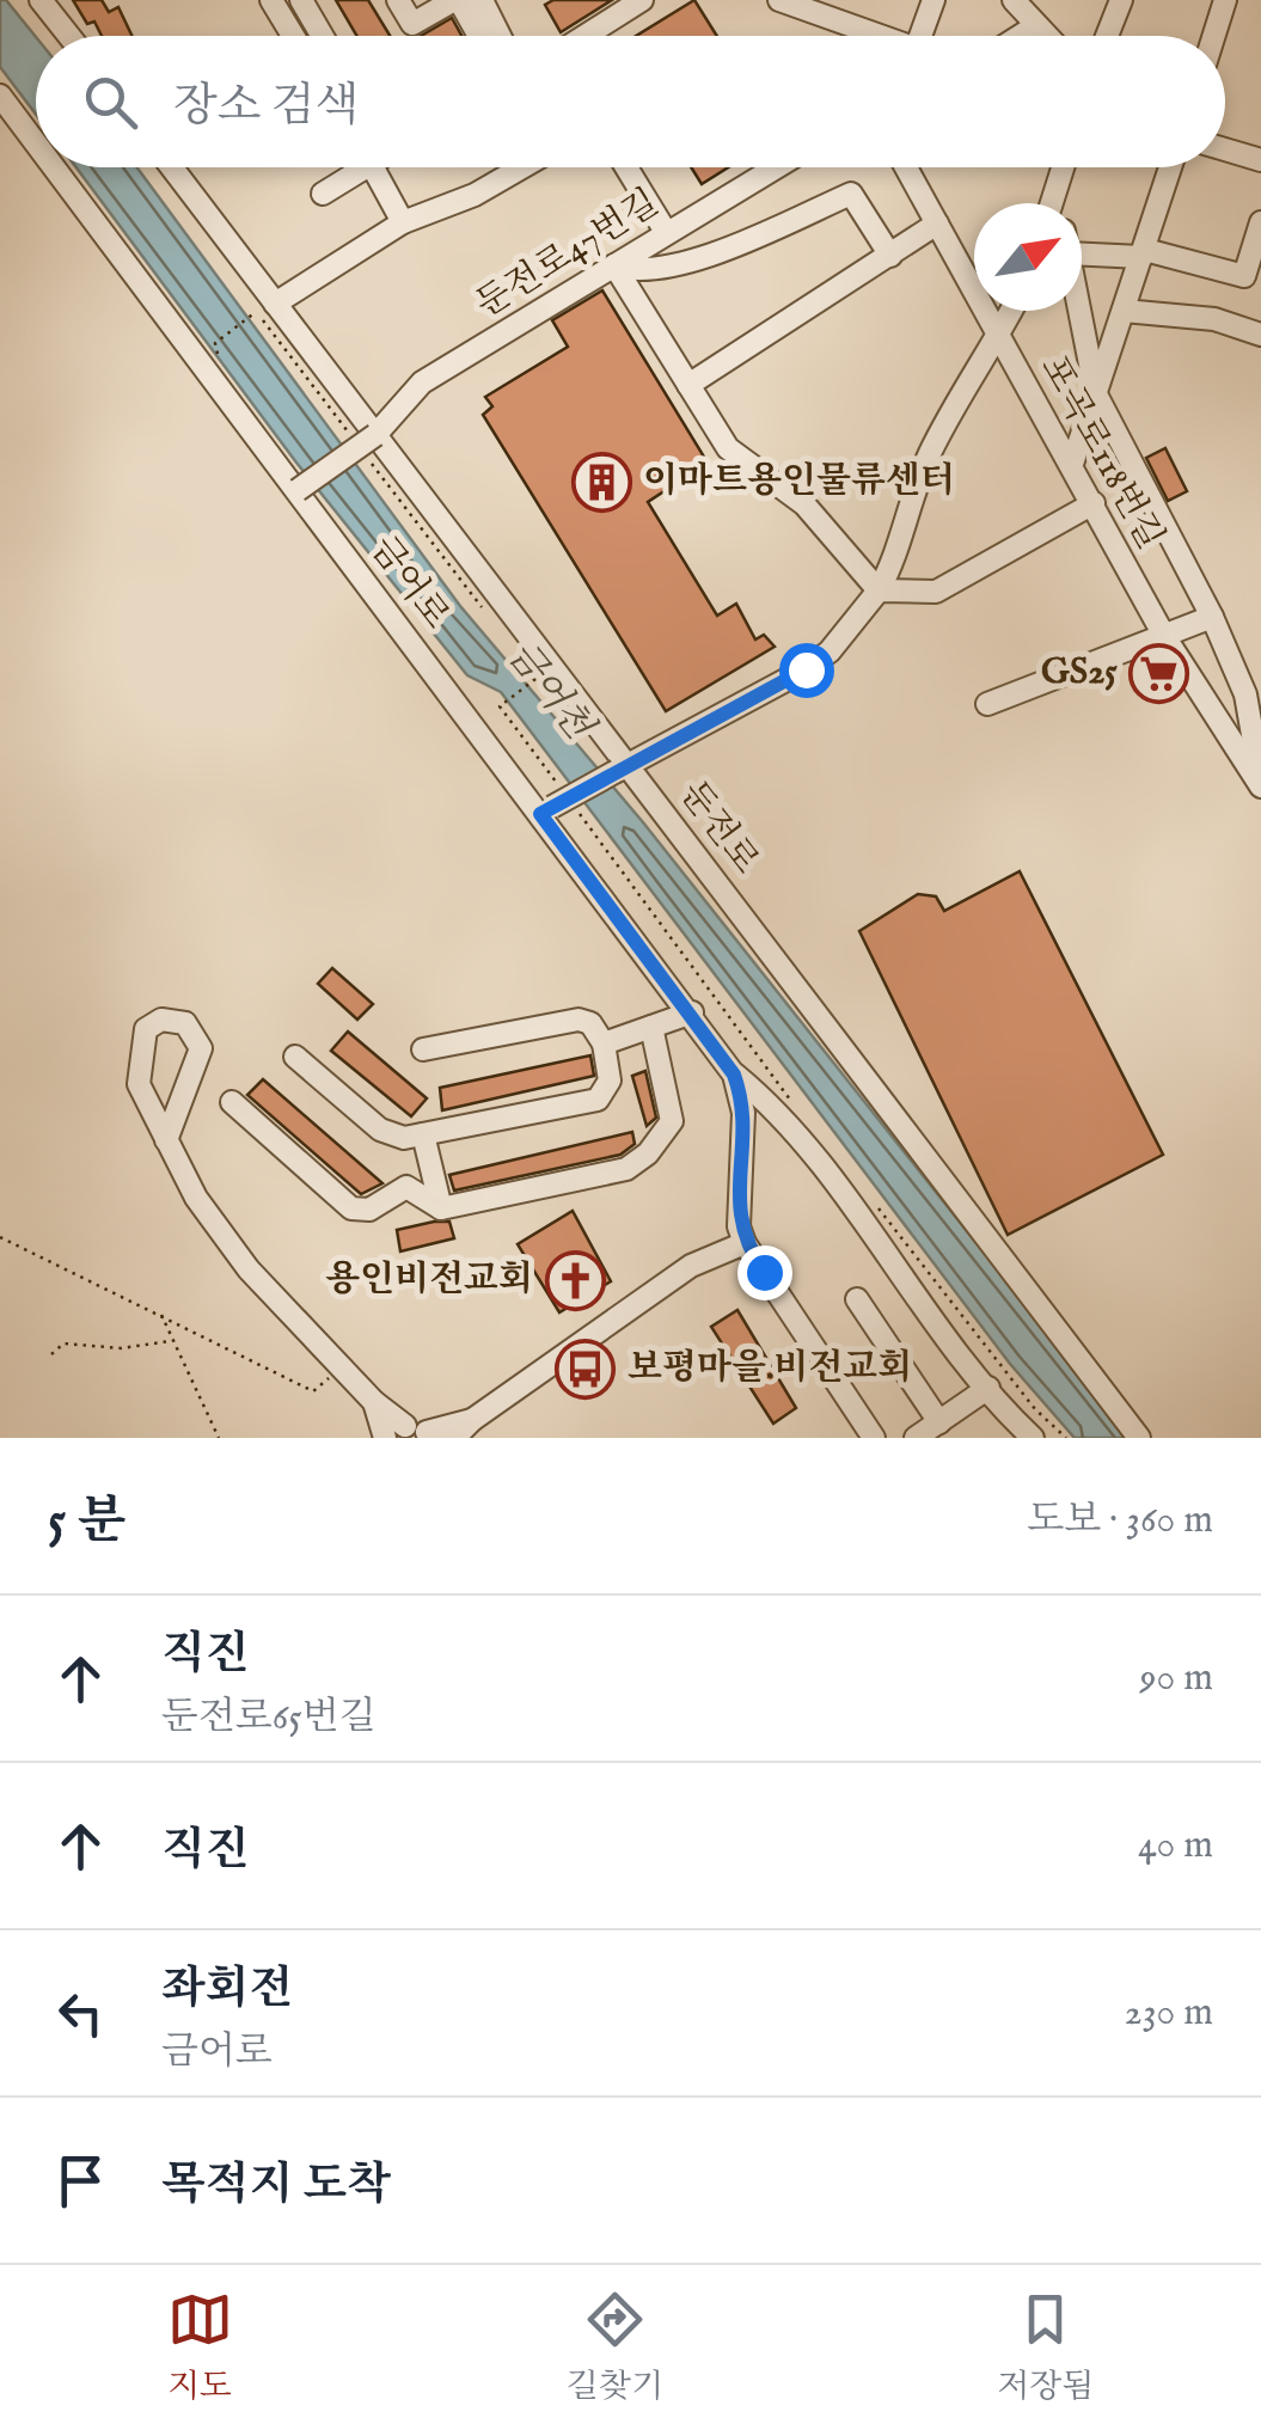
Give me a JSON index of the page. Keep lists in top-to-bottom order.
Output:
{
  "streets": {
    "street": [
      "둔전로47번길",
      "포곡로118번길",
      "금어로",
      "둔전로"
    ]
  },
  "crossings": [
    ["둔전로47번길", "금어로"],
    ["둔전로47번길", "둔전로"]
  ],
  "water": ["금어천"],
  "places": {
    "building": ["이마트용인물류센터"],
    "supermarket": ["GS25"],
    "church": ["용인비전교회"],
    "bus stop": ["보평마을.비전교회"]
  },
  "north": "top right",
  "page": {
    "search": "장소 검색",
    "heading": ["5 분", "도보 · 360 m"],
    "list": [
      ["직진", "둔전로65번길", "90 m"],
      ["직진", "40 m"],
      ["좌회전", "금어로", "230 m"],
      "목적지 도착"
    ],
    "nav": ["지도", "길찾기", "저장됨"]
  }
}
